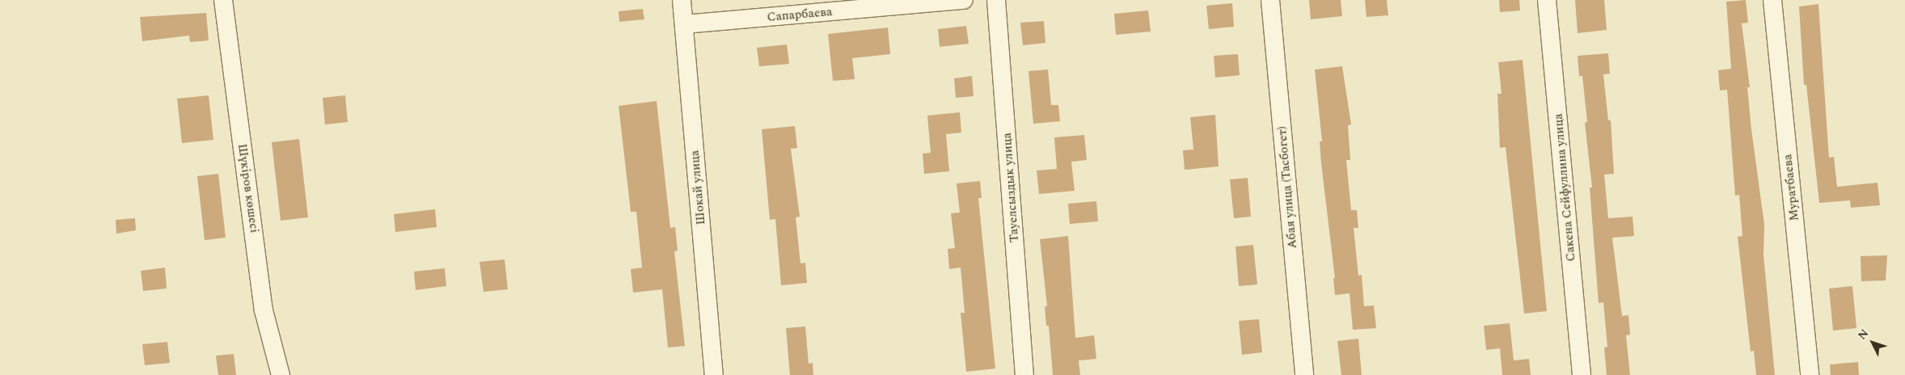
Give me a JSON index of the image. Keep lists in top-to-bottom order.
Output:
{
  "streets": {
    "street": [
      "Сапарбаева",
      "Шокай улица",
      "Тауелсыздык улица",
      "Абая улица (Тасбогет)",
      "Сакена Сейфуллина улица",
      "Муратбаева",
      "Шүкіров көшесі"
    ]
  },
  "crossings": [
    ["Сапарбаева", "Шокай улица"]
  ],
  "north": "top left"
}
